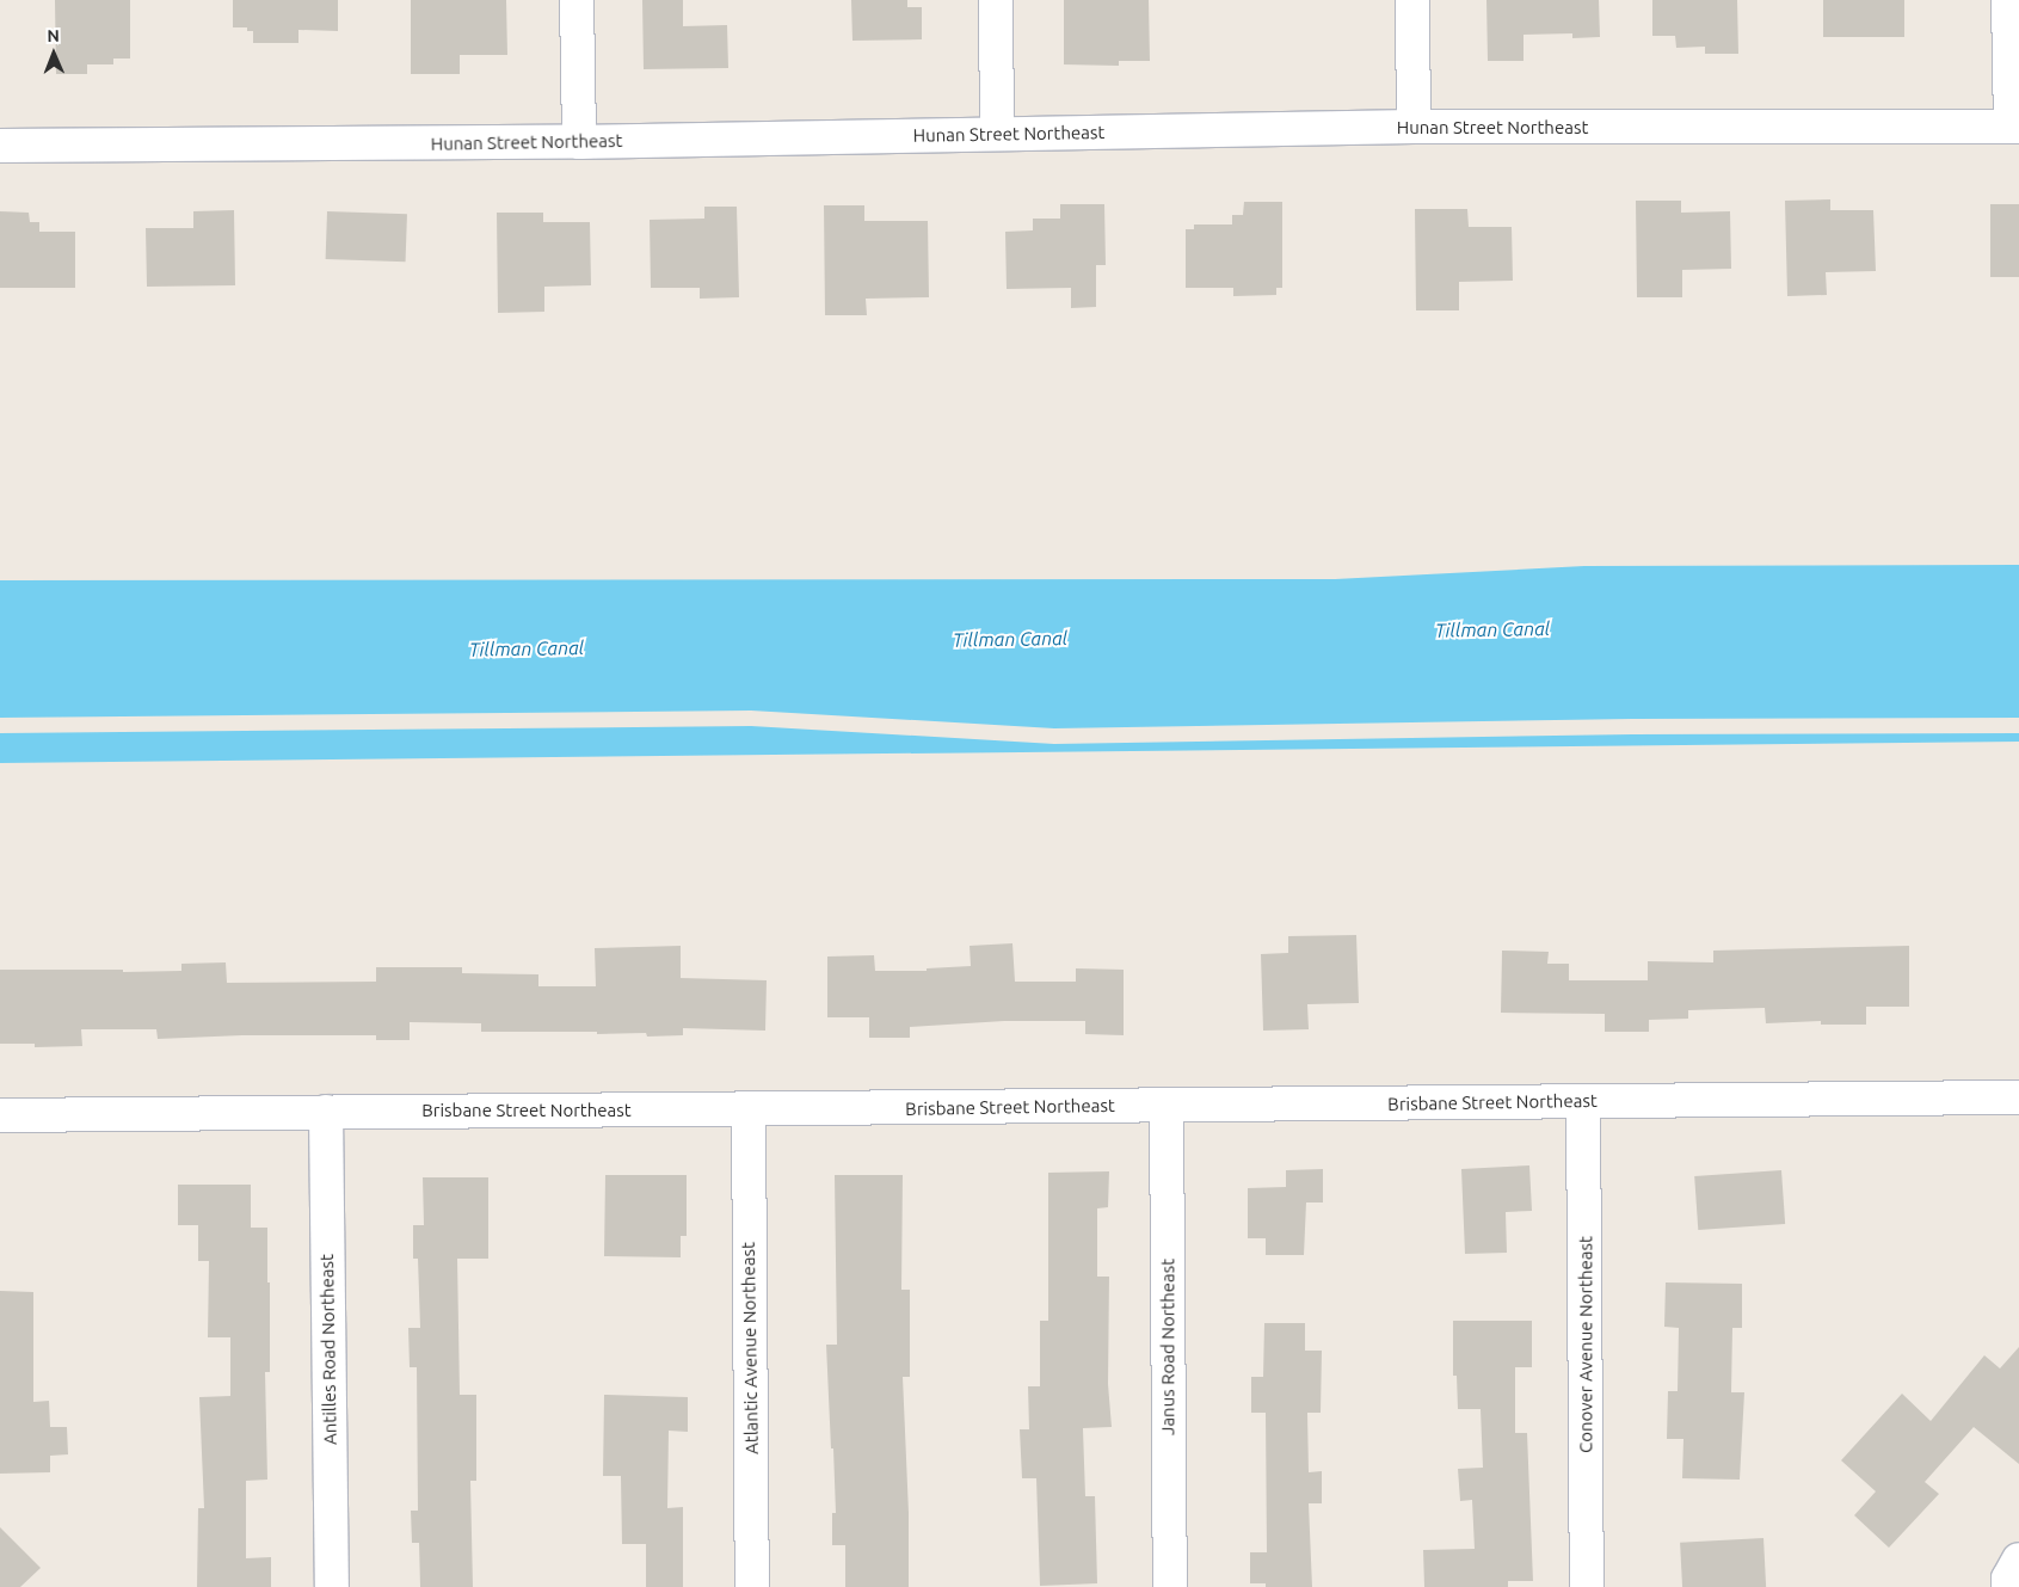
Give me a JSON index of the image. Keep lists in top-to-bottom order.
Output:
{
  "streets": {
    "street": [
      "Hunan Street Northeast",
      "Brisbane Street Northeast",
      "Conover Avenue Northeast",
      "Janus Road Northeast",
      "Atlantic Avenue Northeast",
      "Antilles Road Northeast"
    ]
  },
  "crossings": [
    ["Brisbane Street Northeast", "Conover Avenue Northeast"],
    ["Brisbane Street Northeast", "Janus Road Northeast"],
    ["Brisbane Street Northeast", "Atlantic Avenue Northeast"],
    ["Brisbane Street Northeast", "Antilles Road Northeast"]
  ],
  "water": ["Tillman Canal"],
  "north": "top"
}
